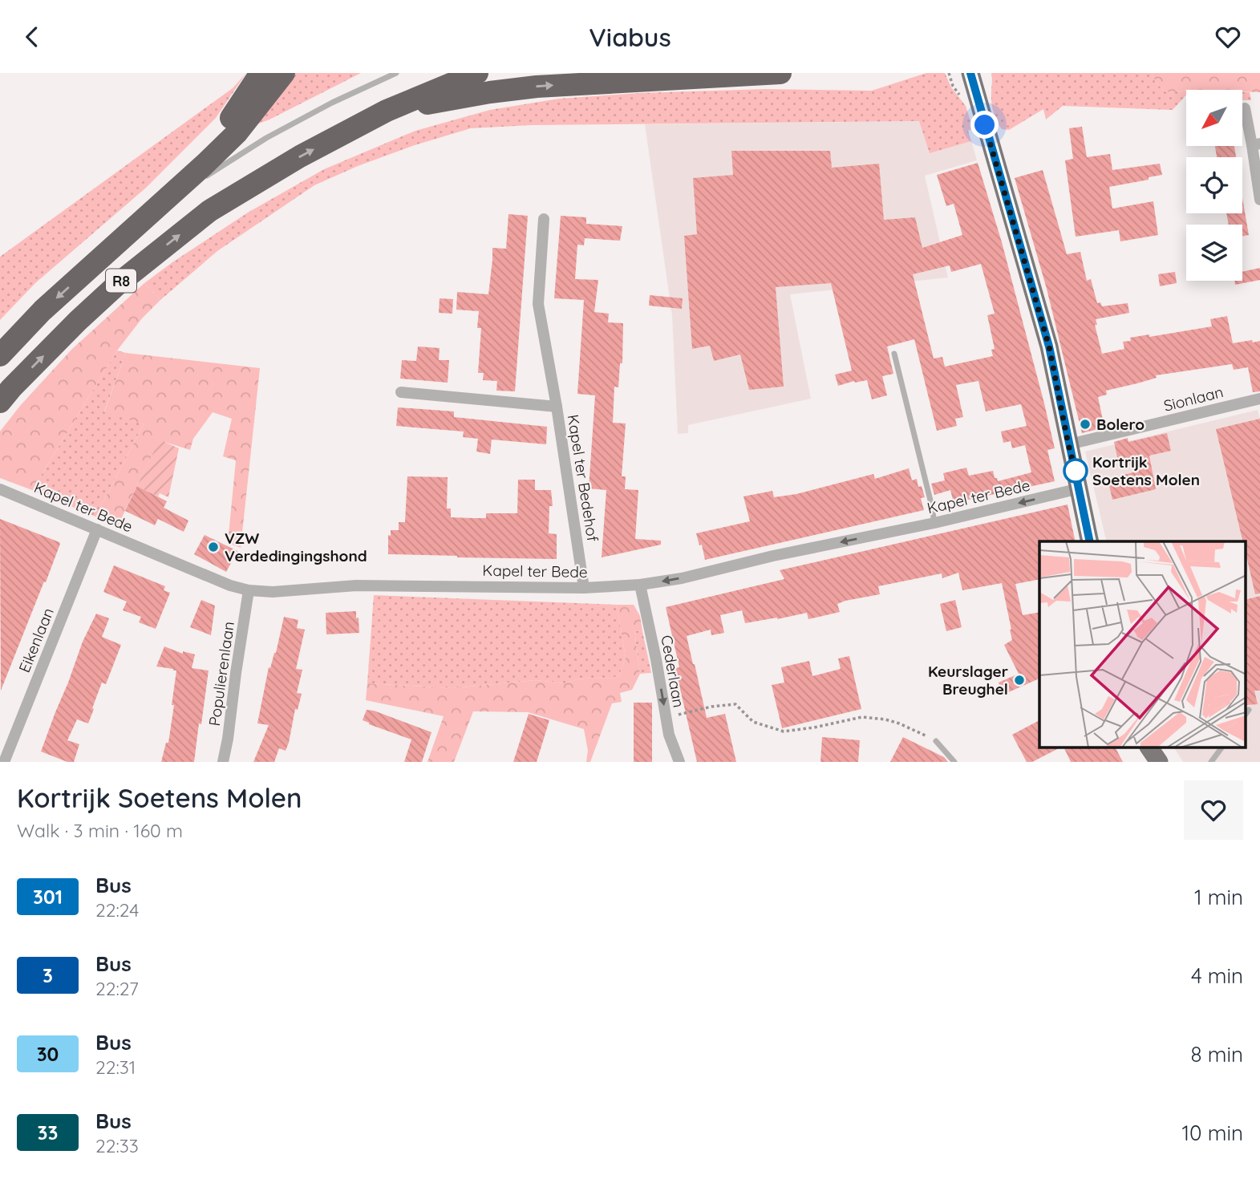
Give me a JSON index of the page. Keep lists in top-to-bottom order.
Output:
{
  "streets": {
    "highway": ["R8"],
    "street": [
      "Sionlaan",
      "Kapel ter Bedehof",
      "Kapel ter Bede",
      "Eikenlaan",
      "Cederlaan",
      "Populierenlaan"
    ]
  },
  "crossings": [
    ["Kapel ter Bedehof", "Kapel ter Bede"],
    ["Kapel ter Bede", "Eikenlaan"],
    ["Kapel ter Bede", "Cederlaan"],
    ["Kapel ter Bede", "Populierenlaan"]
  ],
  "one_way": ["Kapel ter Bede", "Cederlaan"],
  "places": [
    "Bolero",
    "Kortrijk Soetens Molen",
    "VZW Verdedingingshond",
    "Keurslager Breughel"
  ],
  "lines": ["bus line 301"],
  "north": "bottom left",
  "page": {
    "header": "Viabus",
    "heading": ["Kortrijk Soetens Molen", "Walk · 3 min · 160 m"],
    "list": [
      {
        "mark": "301",
        "name": "Bus",
        "note": "22:24",
        "value": "1 min"
      },
      {
        "mark": "3",
        "name": "Bus",
        "note": "22:27",
        "value": "4 min"
      },
      {
        "mark": "30",
        "name": "Bus",
        "note": "22:31",
        "value": "8 min"
      },
      {
        "mark": "33",
        "name": "Bus",
        "note": "22:33",
        "value": "10 min"
      }
    ]
  }
}
